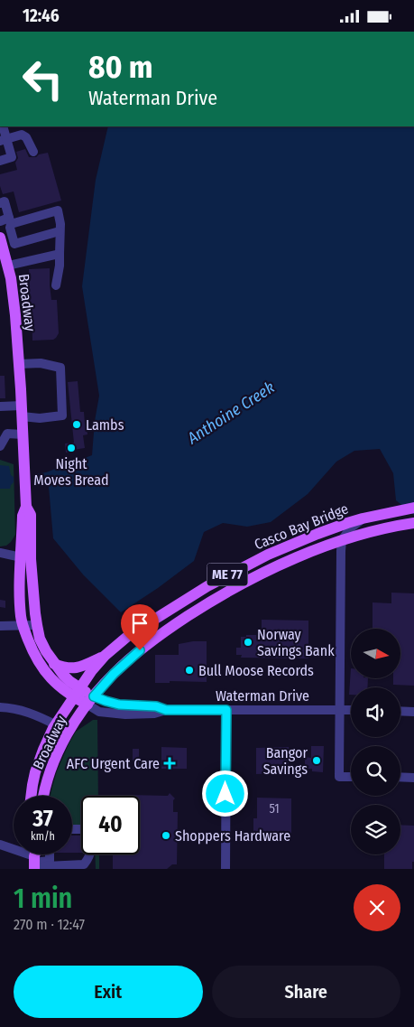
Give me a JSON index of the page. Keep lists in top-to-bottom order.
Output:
{
  "streets": {
    "main road": [
      "Broadway",
      "Casco Bay Bridge",
      "ME 77",
      "Waterman Drive"
    ]
  },
  "crossings": [
    ["Broadway", "Casco Bay Bridge"],
    ["Broadway", "Waterman Drive"],
    ["Casco Bay Bridge", "Waterman Drive"]
  ],
  "water": ["Anthoine Creek"],
  "places": {
    "other": [
      "Lambs",
      "Night Moves Bread",
      "Norway Savings Bank",
      "Bull Moose Records",
      "Bangor Savings",
      "Shoppers Hardware"
    ],
    "health": ["AFC Urgent Care"]
  },
  "house_numbers": ["51"],
  "north": "right",
  "page": {
    "status": "12:46",
    "turn": ["80 m", "Waterman Drive"],
    "speed": "37 km/h",
    "limit": "40",
    "heading": ["1 min", "270 m · 12:47"],
    "buttons": ["Exit", "Share"]
  }
}
